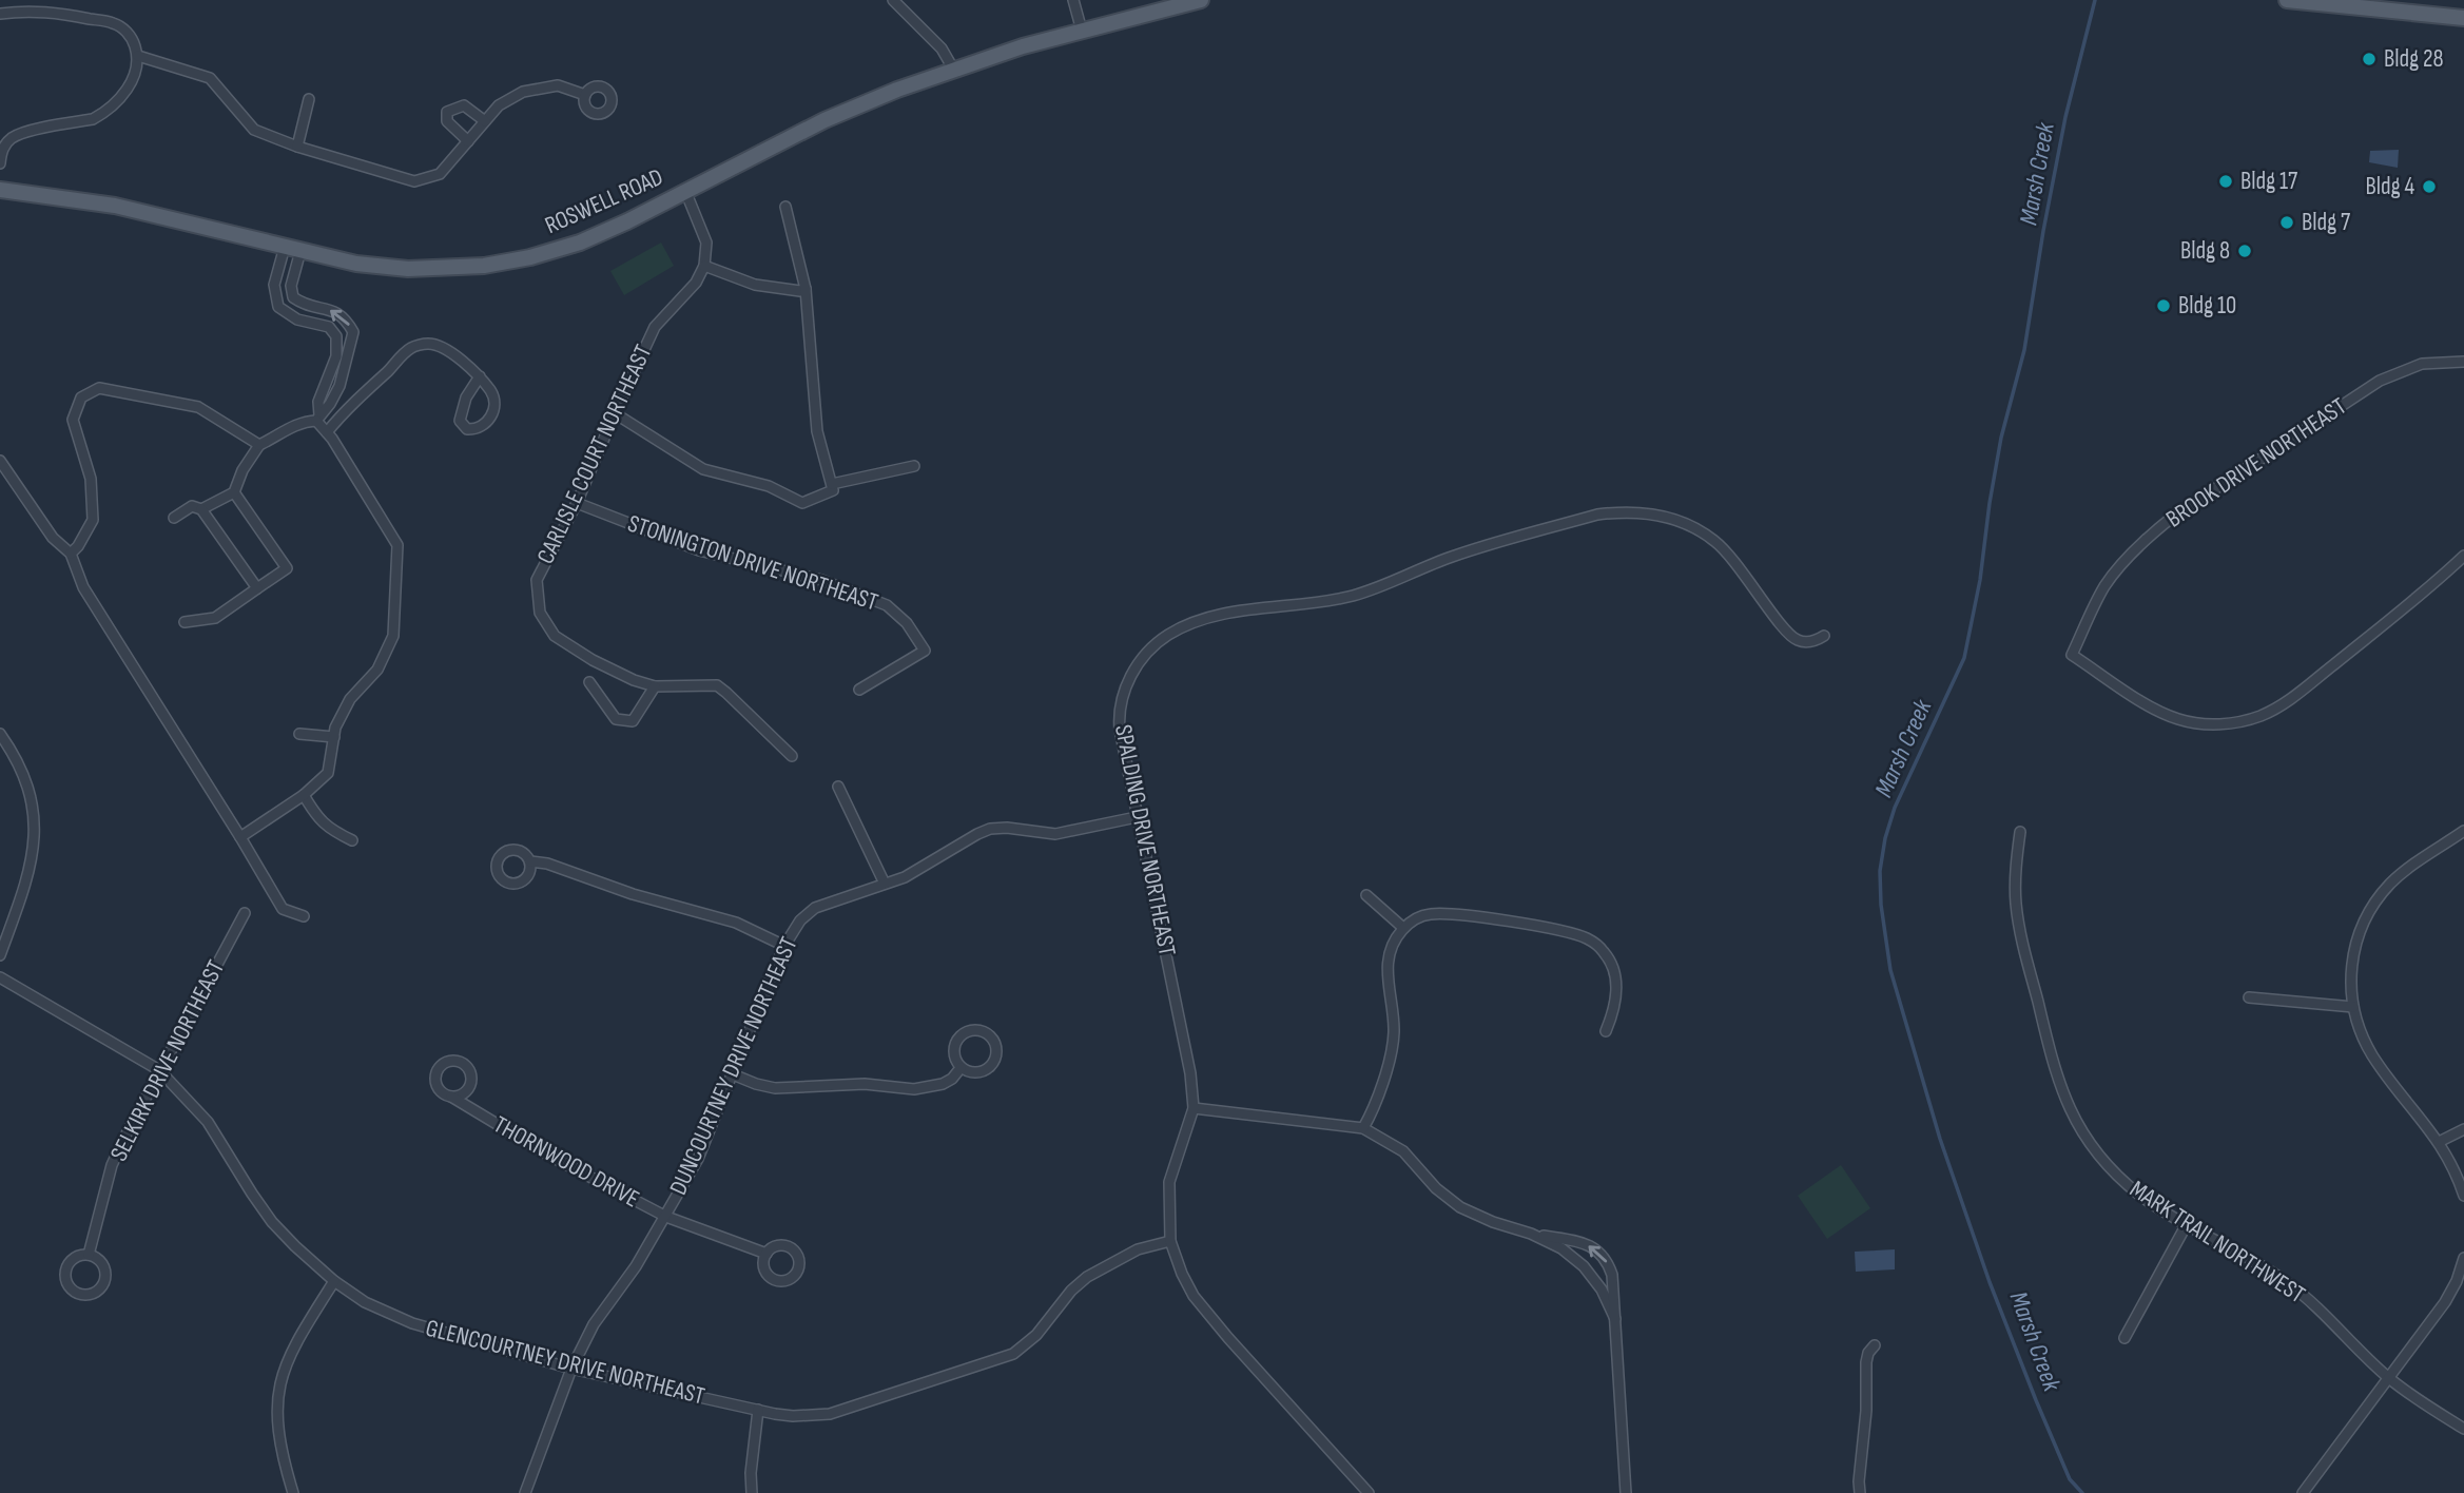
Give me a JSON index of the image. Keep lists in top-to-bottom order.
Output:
{
  "streets": {
    "main road": ["ROSWELL ROAD"],
    "street": [
      "CARLISLE COURT NORTHEAST",
      "BROOK DRIVE NORTHEAST",
      "STONINGTON DRIVE NORTHEAST",
      "SPALDING DRIVE NORTHEAST",
      "SELKIRK DRIVE NORTHEAST",
      "DUNCOURTNEY DRIVE NORTHEAST",
      "THORNWOOD DRIVE",
      "MARK TRAIL NORTHWEST",
      "GLENCOURTNEY DRIVE NORTHEAST"
    ]
  },
  "crossings": [
    ["CARLISLE COURT NORTHEAST", "STONINGTON DRIVE NORTHEAST"],
    ["SPALDING DRIVE NORTHEAST", "DUNCOURTNEY DRIVE NORTHEAST"],
    ["SPALDING DRIVE NORTHEAST", "GLENCOURTNEY DRIVE NORTHEAST"],
    ["SELKIRK DRIVE NORTHEAST", "GLENCOURTNEY DRIVE NORTHEAST"],
    ["DUNCOURTNEY DRIVE NORTHEAST", "THORNWOOD DRIVE"],
    ["DUNCOURTNEY DRIVE NORTHEAST", "GLENCOURTNEY DRIVE NORTHEAST"]
  ],
  "water": ["Marsh Creek"],
  "places": [
    "Bldg 28",
    "Bldg 17",
    "Bldg 4",
    "Bldg 7",
    "Bldg 8",
    "Bldg 10"
  ]
}
